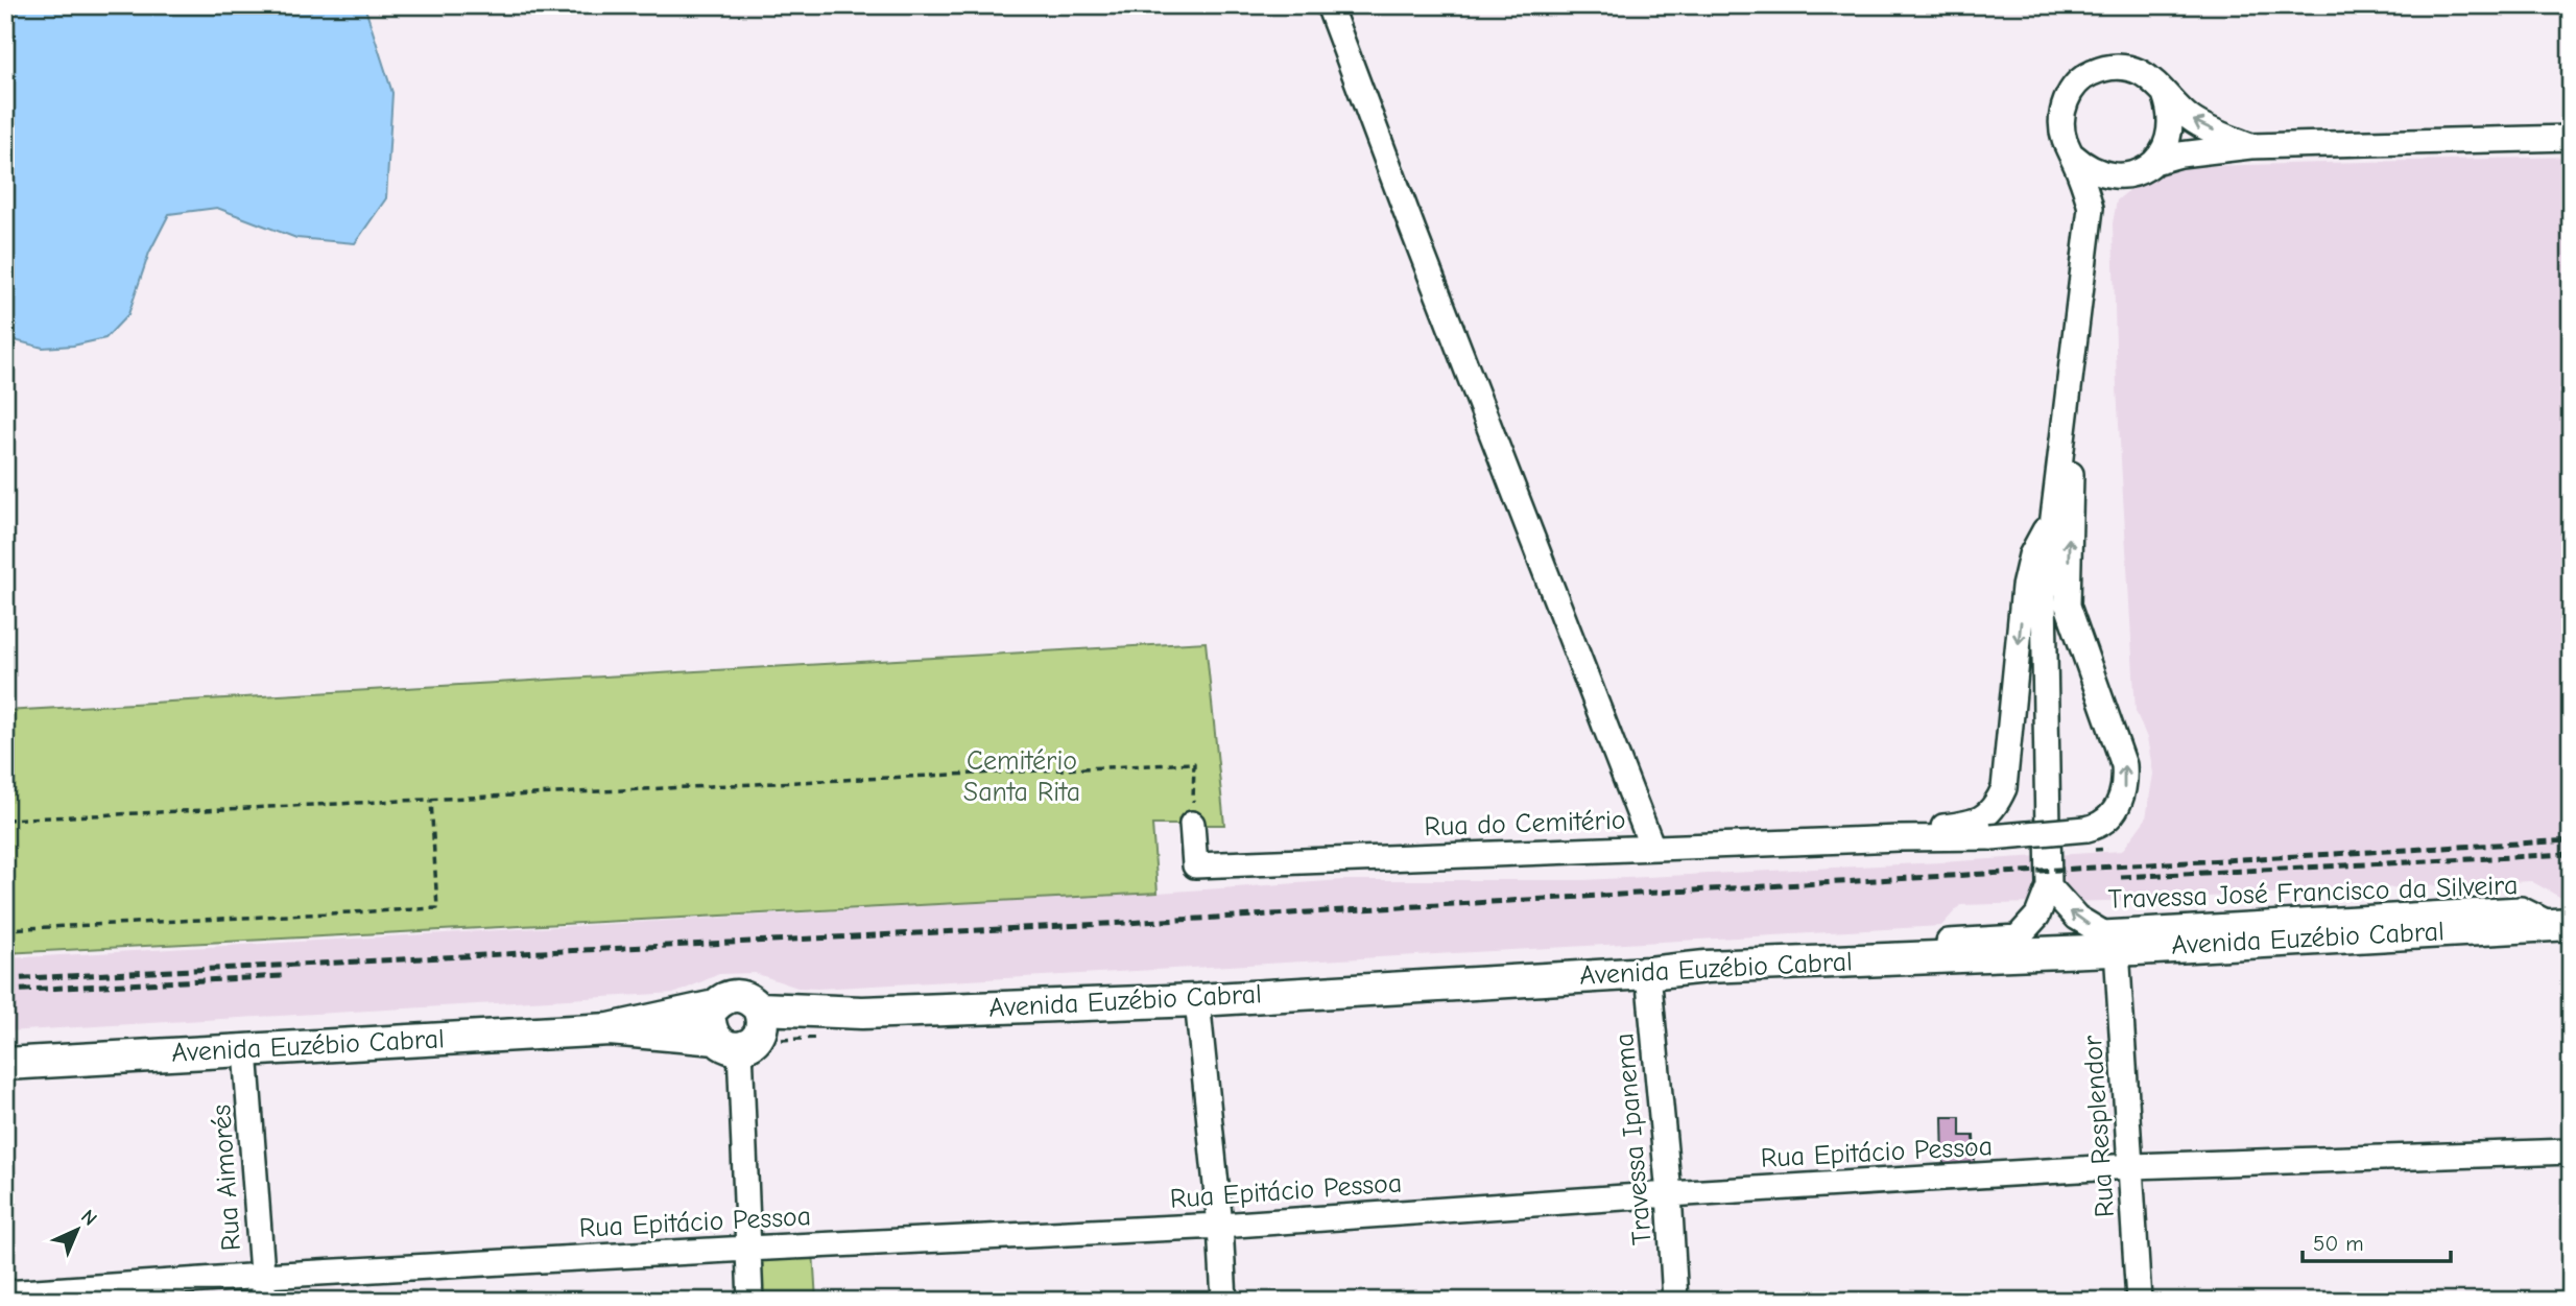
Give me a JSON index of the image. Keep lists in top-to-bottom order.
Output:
{
  "streets": {
    "main road": ["Avenida Euzébio Cabral"],
    "street": [
      "Rua do Cemitério",
      "Travessa José Francisco da Silveira",
      "Rua Resplendor",
      "Travessa Ipanema",
      "Rua Epitácio Pessoa",
      "Rua Aimorés"
    ]
  },
  "crossings": [
    ["Travessa José Francisco da Silveira", "Avenida Euzébio Cabral"],
    ["Avenida Euzébio Cabral", "Rua Resplendor"],
    ["Avenida Euzébio Cabral", "Travessa Ipanema"],
    ["Avenida Euzébio Cabral", "Rua Aimorés"],
    ["Rua Resplendor", "Rua Epitácio Pessoa"],
    ["Travessa Ipanema", "Rua Epitácio Pessoa"],
    ["Rua Epitácio Pessoa", "Rua Aimorés"]
  ],
  "one_way": ["Travessa José Francisco da Silveira"],
  "parks": ["Cemitério Santa Rita"],
  "scale_bar": "50 m",
  "north": "top right"
}
